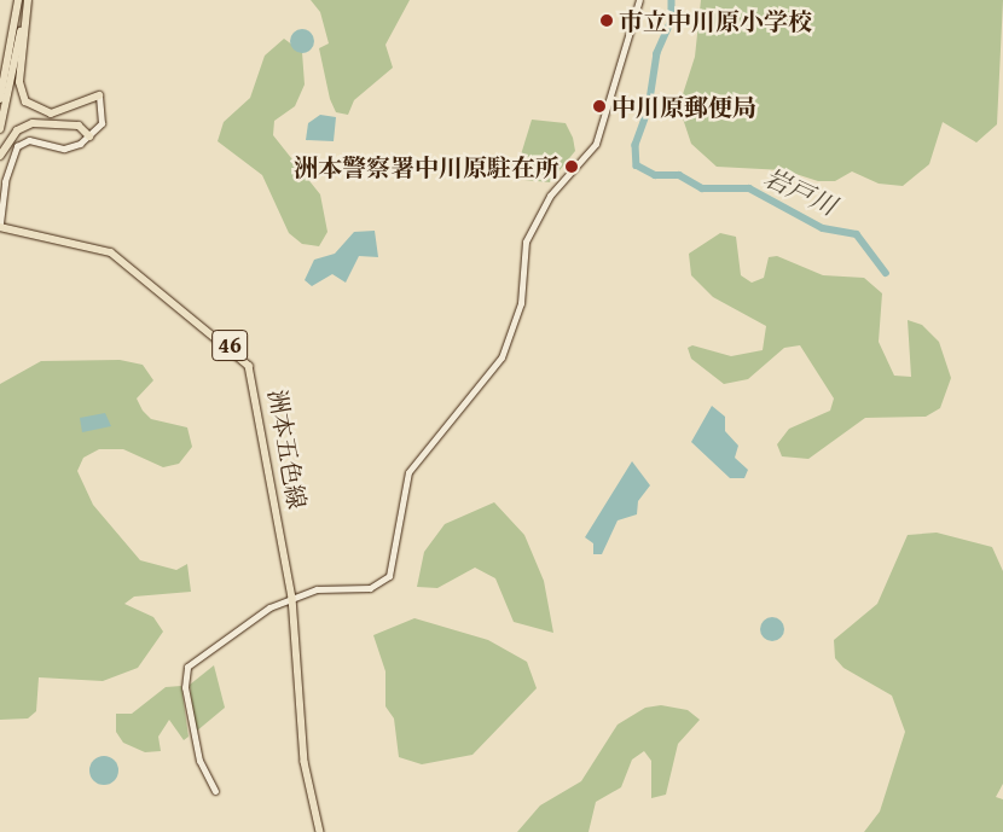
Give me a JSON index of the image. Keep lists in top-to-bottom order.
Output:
{
  "streets": {
    "main road": ["46", "洲本五色線"]
  },
  "water": ["岩戸川"],
  "places": ["市立中川原小学校", "中川原郵便局", "洲本警察署中川原駐在所"]
}
